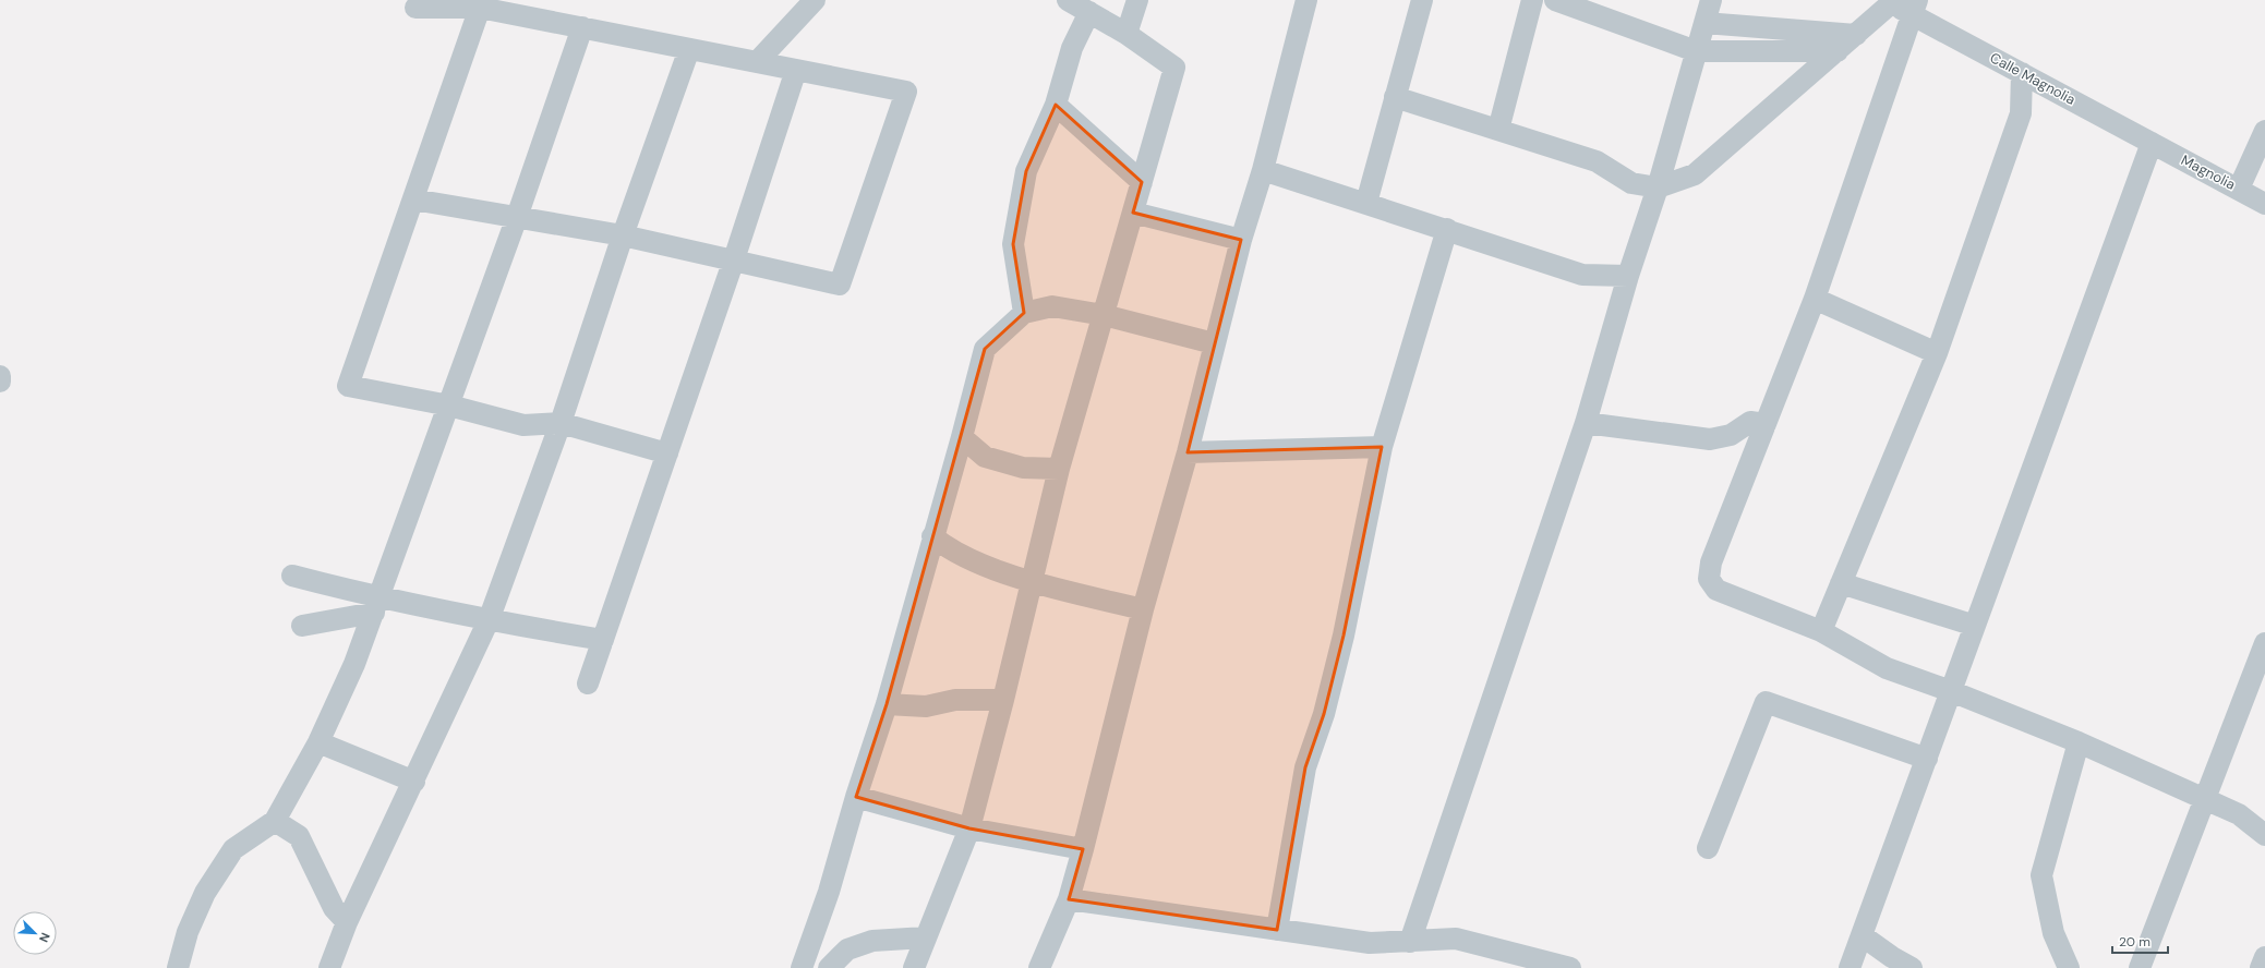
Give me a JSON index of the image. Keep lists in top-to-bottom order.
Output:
{
  "streets": {
    "street": ["Calle Magnolia", "Magnolia"]
  },
  "crossings": [
    ["Calle Magnolia", "Magnolia"]
  ],
  "scale_bar": "20 m",
  "north": "bottom right"
}
